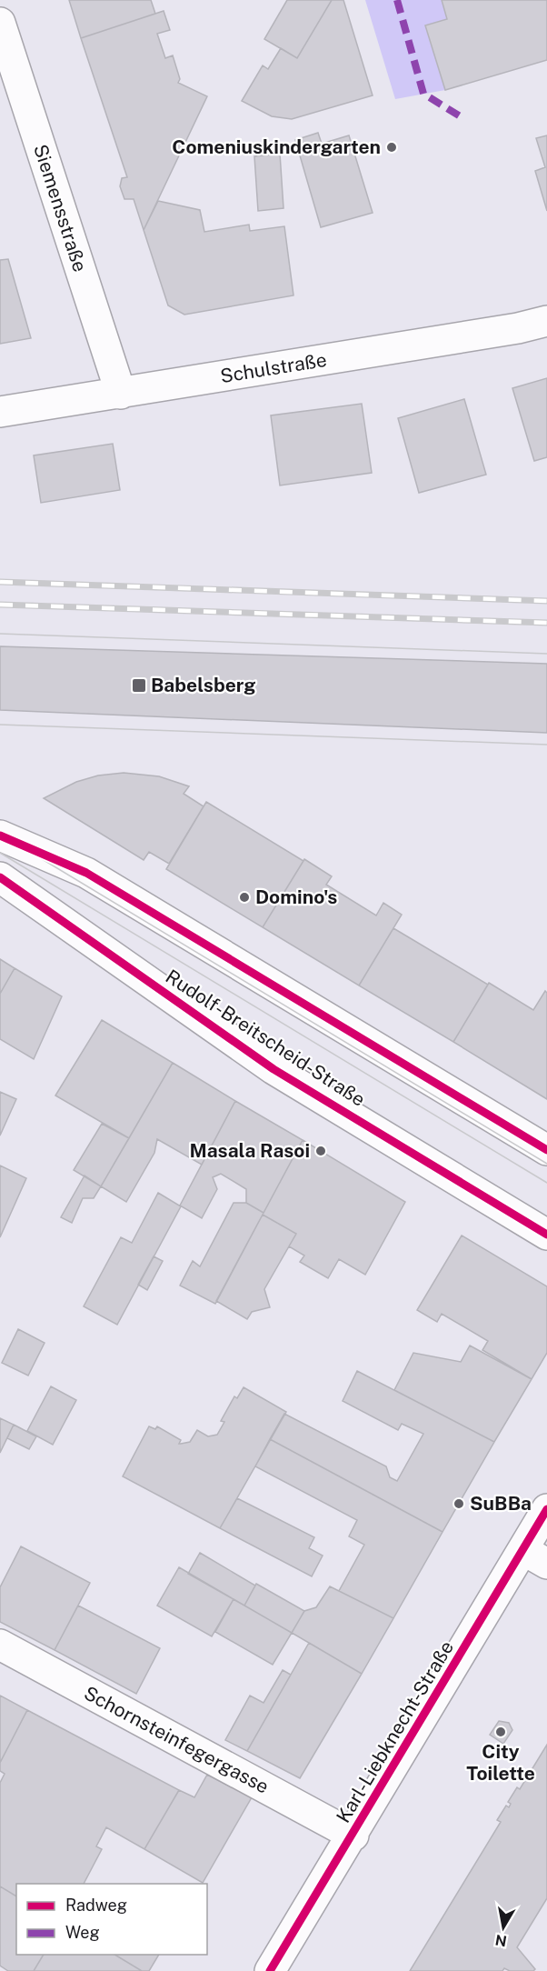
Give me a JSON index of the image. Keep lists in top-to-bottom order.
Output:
{
  "streets": {
    "street": [
      "Siemensstraße",
      "Schulstraße",
      "Rudolf-Breitscheid-Straße",
      "Karl-Liebknecht-Straße",
      "Schornsteinfegergasse"
    ]
  },
  "crossings": [
    ["Siemensstraße", "Schulstraße"],
    ["Karl-Liebknecht-Straße", "Schornsteinfegergasse"]
  ],
  "places": {
    "other": [
      "Comeniuskindergarten",
      "Domino's",
      "Masala Rasoi",
      "SuBBa",
      "City Toilette"
    ],
    "transit": ["Babelsberg"]
  },
  "legend": ["Radweg", "Weg"],
  "north": "bottom"
}
